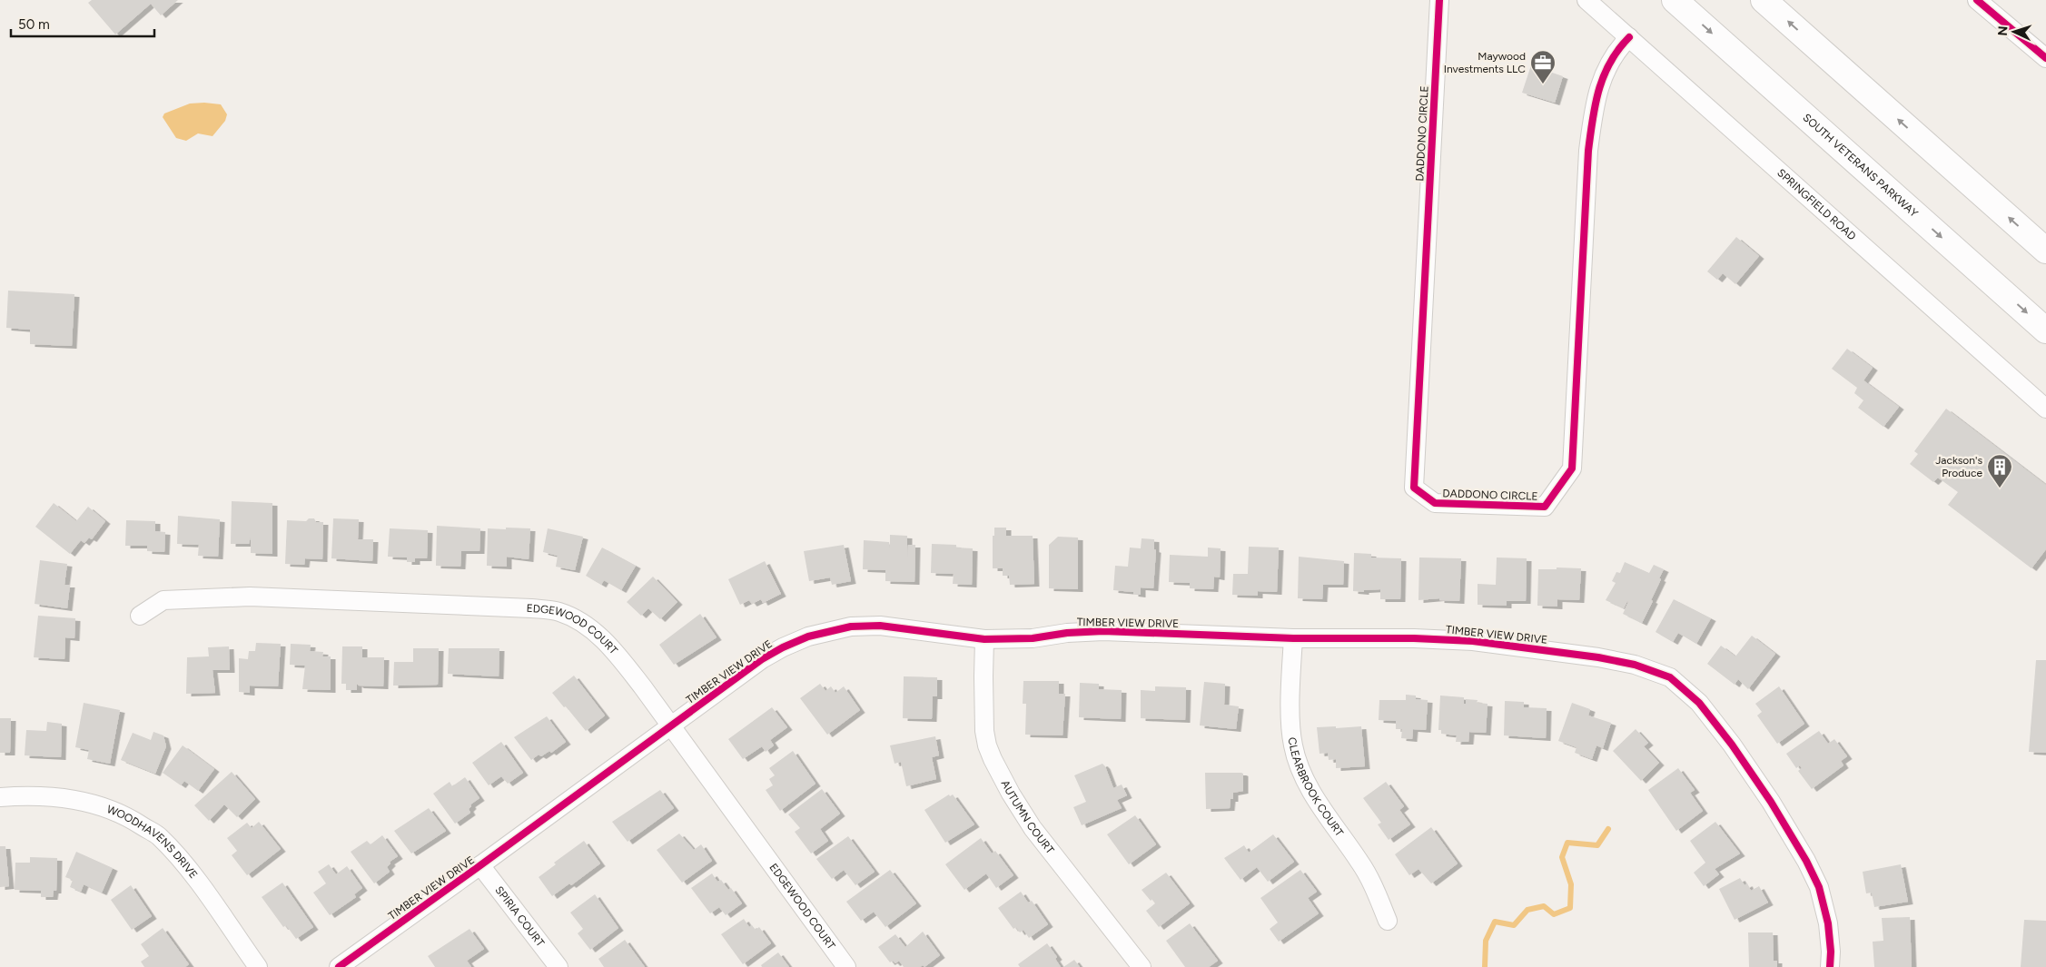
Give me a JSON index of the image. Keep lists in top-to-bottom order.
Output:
{
  "streets": {
    "highway": ["SOUTH VETERANS PARKWAY"],
    "street": [
      "DADDONO CIRCLE",
      "SPRINGFIELD ROAD",
      "TIMBER VIEW DRIVE",
      "EDGEWOOD COURT",
      "CLEARBROOK COURT",
      "AUTUMN COURT",
      "WOODHAVENS DRIVE",
      "SPIRIA COURT"
    ]
  },
  "crossings": [
    ["DADDONO CIRCLE", "SPRINGFIELD ROAD"],
    ["TIMBER VIEW DRIVE", "EDGEWOOD COURT"],
    ["TIMBER VIEW DRIVE", "CLEARBROOK COURT"],
    ["TIMBER VIEW DRIVE", "AUTUMN COURT"],
    ["TIMBER VIEW DRIVE", "SPIRIA COURT"]
  ],
  "places": {
    "office": ["Maywood Investments LLC"],
    "building": ["Jackson's Produce"]
  },
  "scale_bar": "50 m",
  "north": "left"
}
